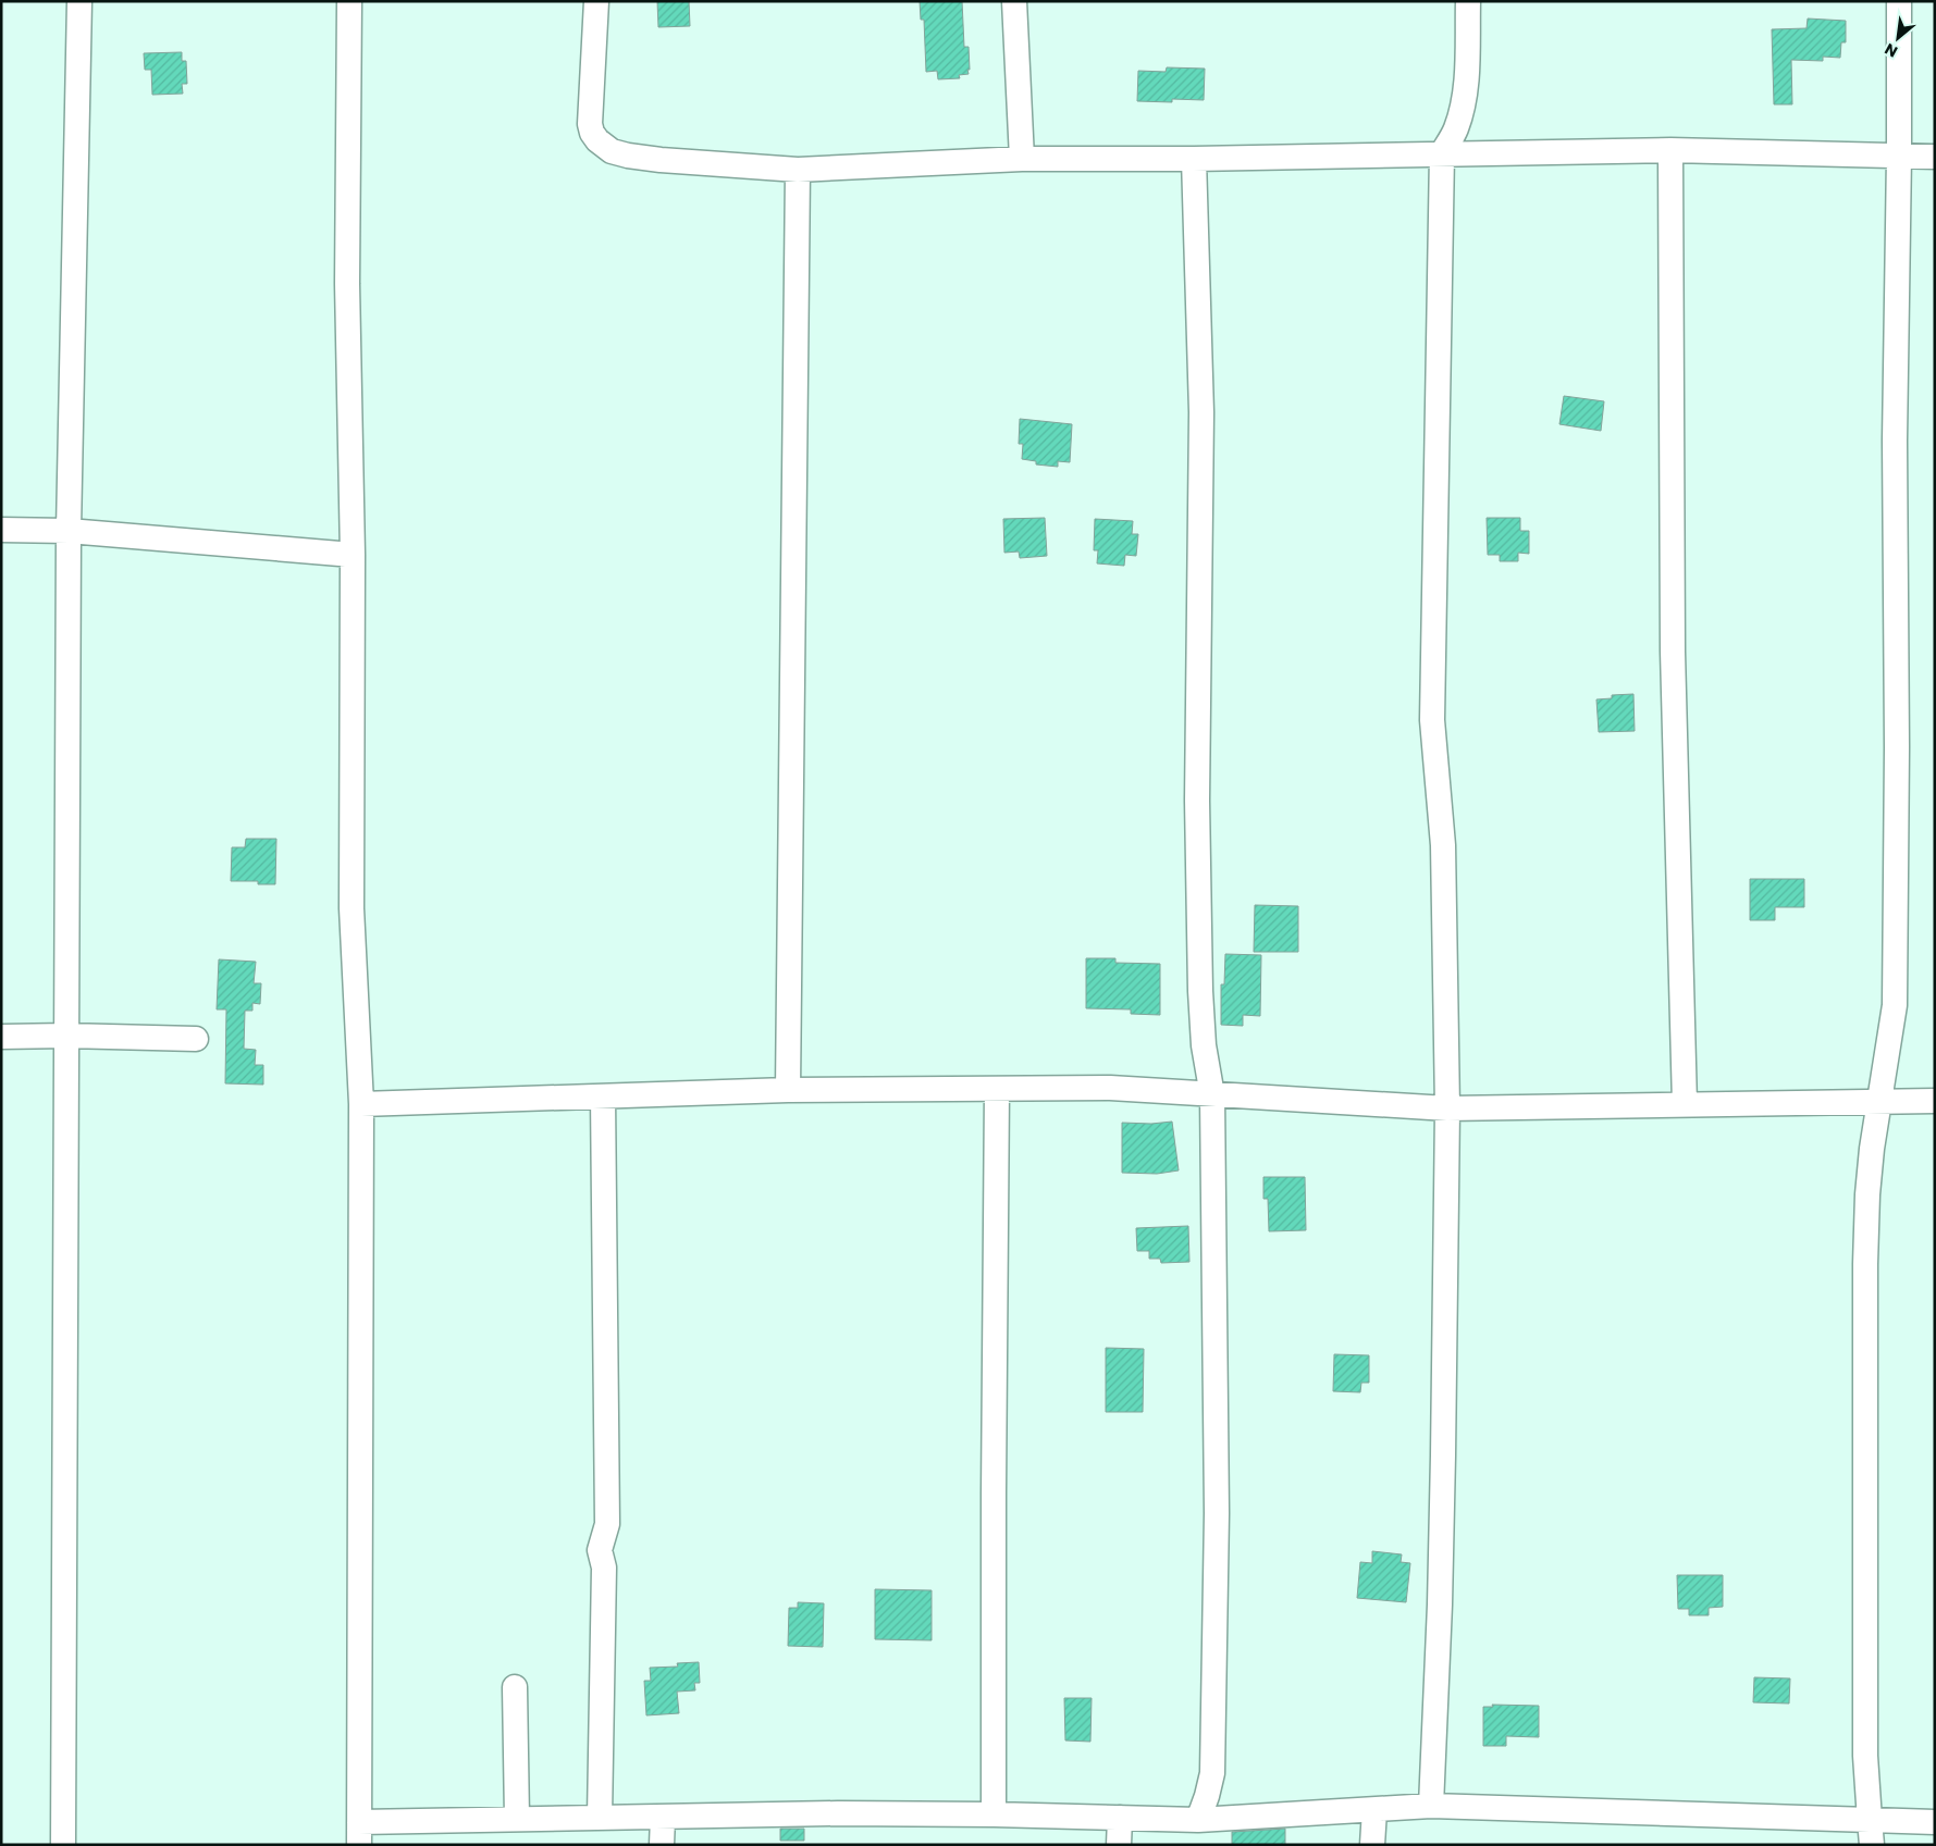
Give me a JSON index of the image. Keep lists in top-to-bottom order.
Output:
{
  "north": "bottom left"
}
